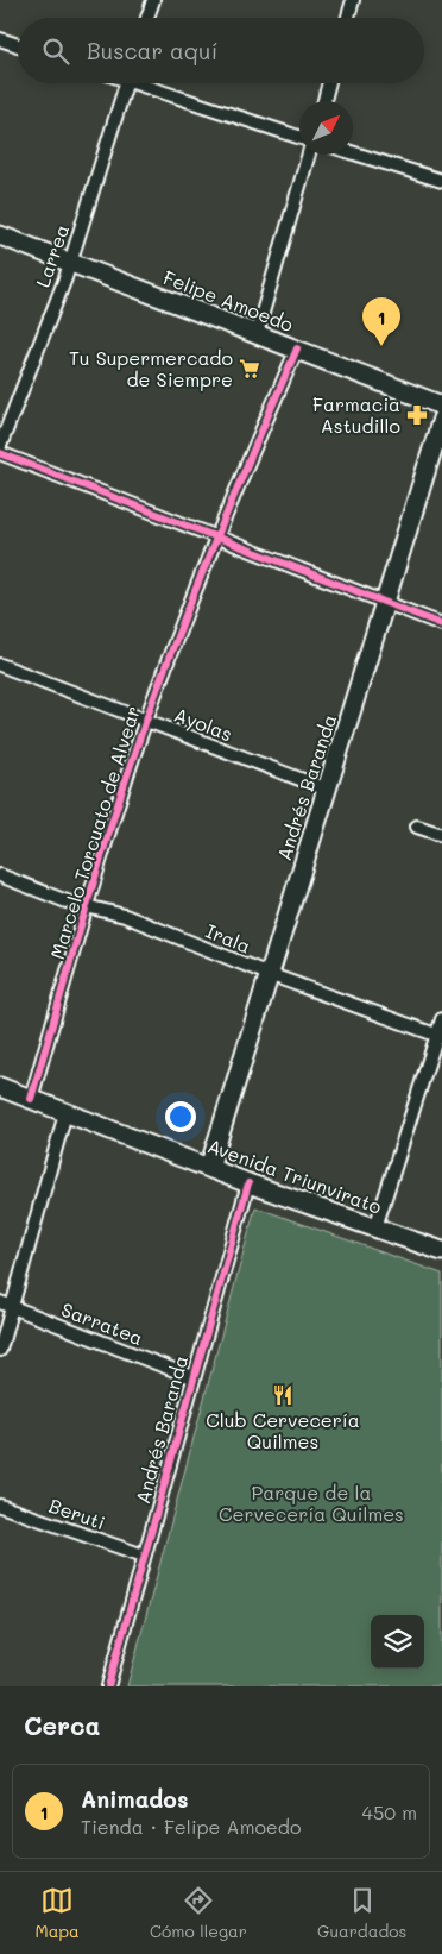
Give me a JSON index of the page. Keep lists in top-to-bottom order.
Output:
{
  "streets": {
    "main road": ["Felipe Amoedo", "Andrés Baranda", "Avenida Triunvirato"],
    "street": [
      "Larrea",
      "Ayolas",
      "Marcelo Torcuato de Alvear",
      "Irala",
      "Sarratea",
      "Beruti"
    ]
  },
  "crossings": [
    ["Larrea", "Felipe Amoedo"],
    ["Felipe Amoedo", "Marcelo Torcuato de Alvear"],
    ["Ayolas", "Andrés Baranda"],
    ["Ayolas", "Marcelo Torcuato de Alvear"],
    ["Andrés Baranda", "Irala"],
    ["Andrés Baranda", "Avenida Triunvirato"],
    ["Andrés Baranda", "Sarratea"],
    ["Andrés Baranda", "Beruti"],
    ["Marcelo Torcuato de Alvear", "Irala"],
    ["Marcelo Torcuato de Alvear", "Avenida Triunvirato"]
  ],
  "parks": ["Parque de la Cervecería Quilmes"],
  "places": {
    "supermarket": ["Tu Supermercado de Siempre"],
    "pharmacy": ["Farmacia Astudillo"],
    "restaurant": ["Club Cervecería Quilmes"]
  },
  "north": "top right",
  "page": {
    "search": "Buscar aquí",
    "pins": "1",
    "heading": "Cerca",
    "list": [
      {
        "mark": "1",
        "name": "Animados",
        "note": "Tienda · Felipe Amoedo",
        "value": "450 m"
      }
    ],
    "nav": ["Mapa", "Cómo llegar", "Guardados"]
  }
}
